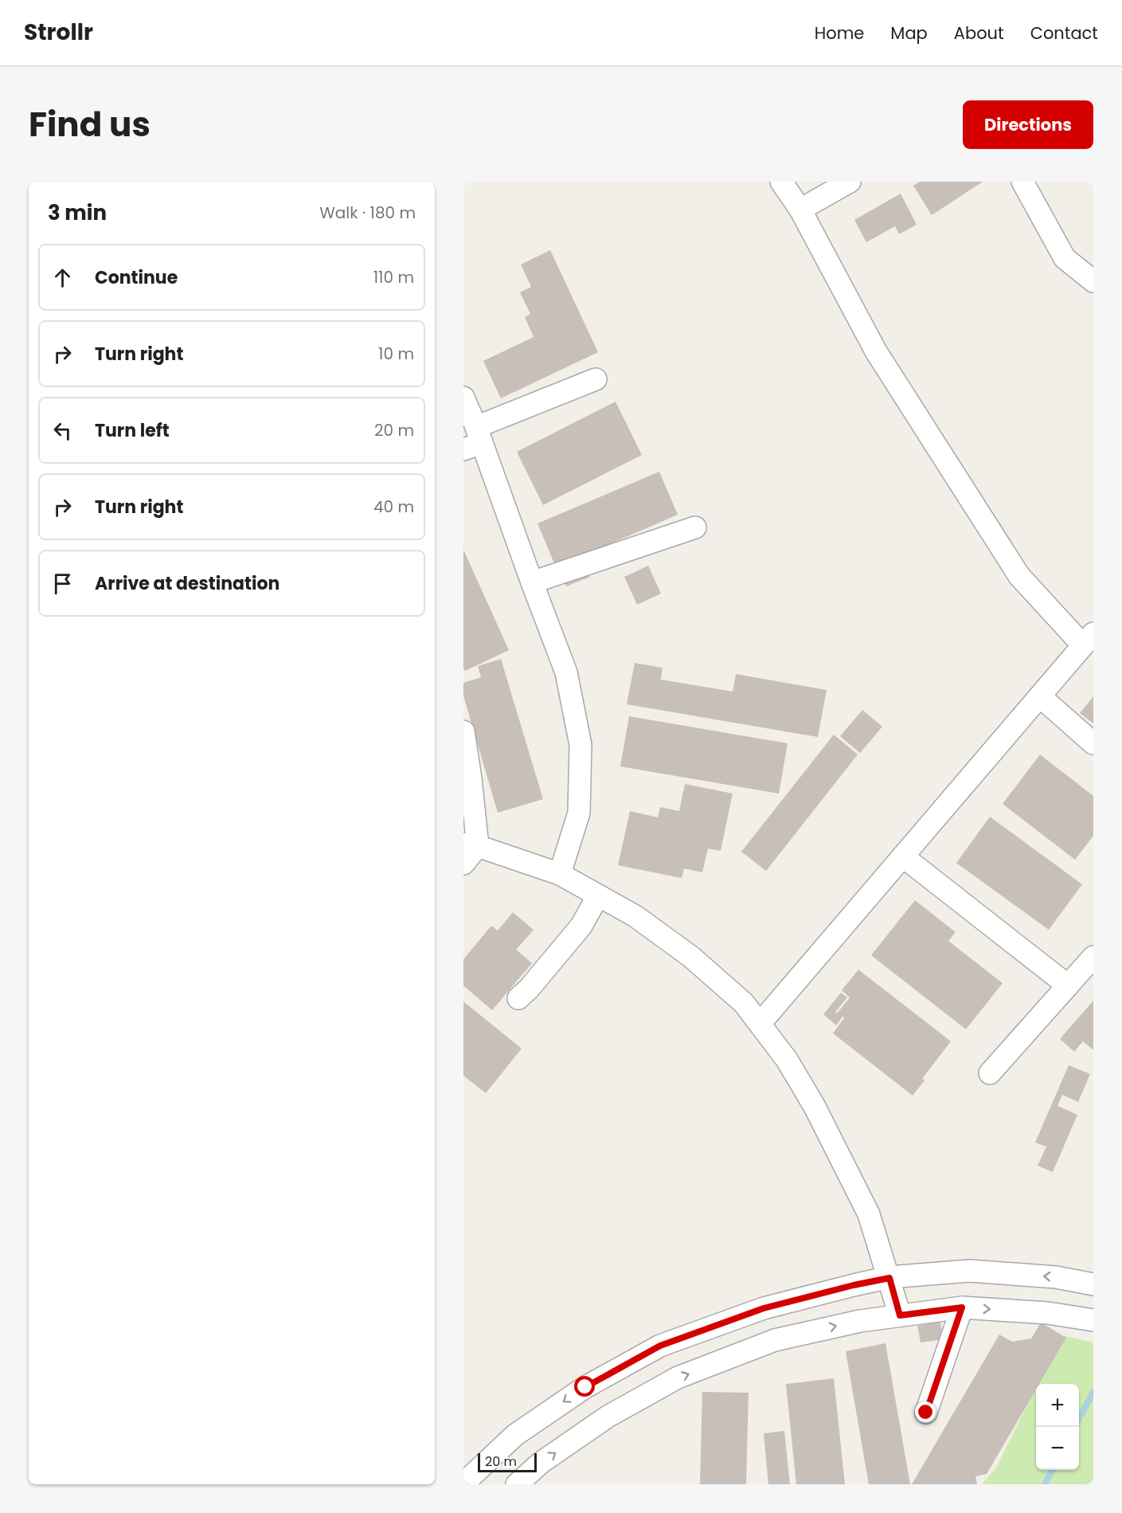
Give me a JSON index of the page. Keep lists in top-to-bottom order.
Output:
{
  "scale_bar": "20 m",
  "page": {
    "header": "Strollr",
    "nav": [
      "Home",
      "Map",
      "About",
      "Contact"
    ],
    "title": "Find us",
    "buttons": "Directions",
    "heading": ["3 min", "Walk · 180 m"],
    "list": [
      ["Continue", "110 m"],
      ["Turn right", "10 m"],
      ["Turn left", "20 m"],
      ["Turn right", "40 m"],
      "Arrive at destination"
    ],
    "map_buttons": ["+", "−"],
    "scale": "20 m"
  }
}
